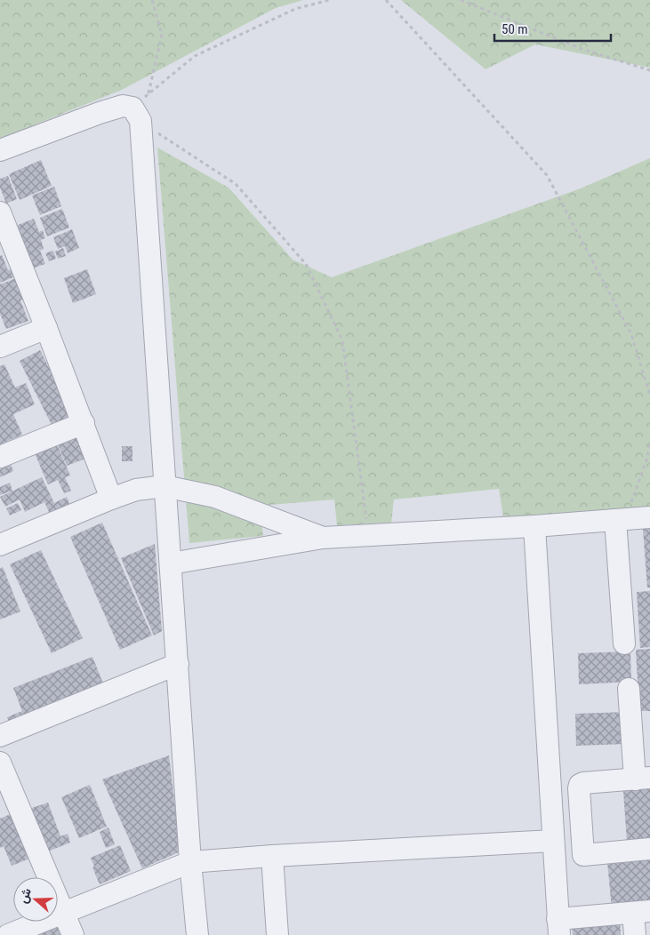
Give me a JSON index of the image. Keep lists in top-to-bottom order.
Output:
{
  "scale_bar": "50 m",
  "north": "left"
}
